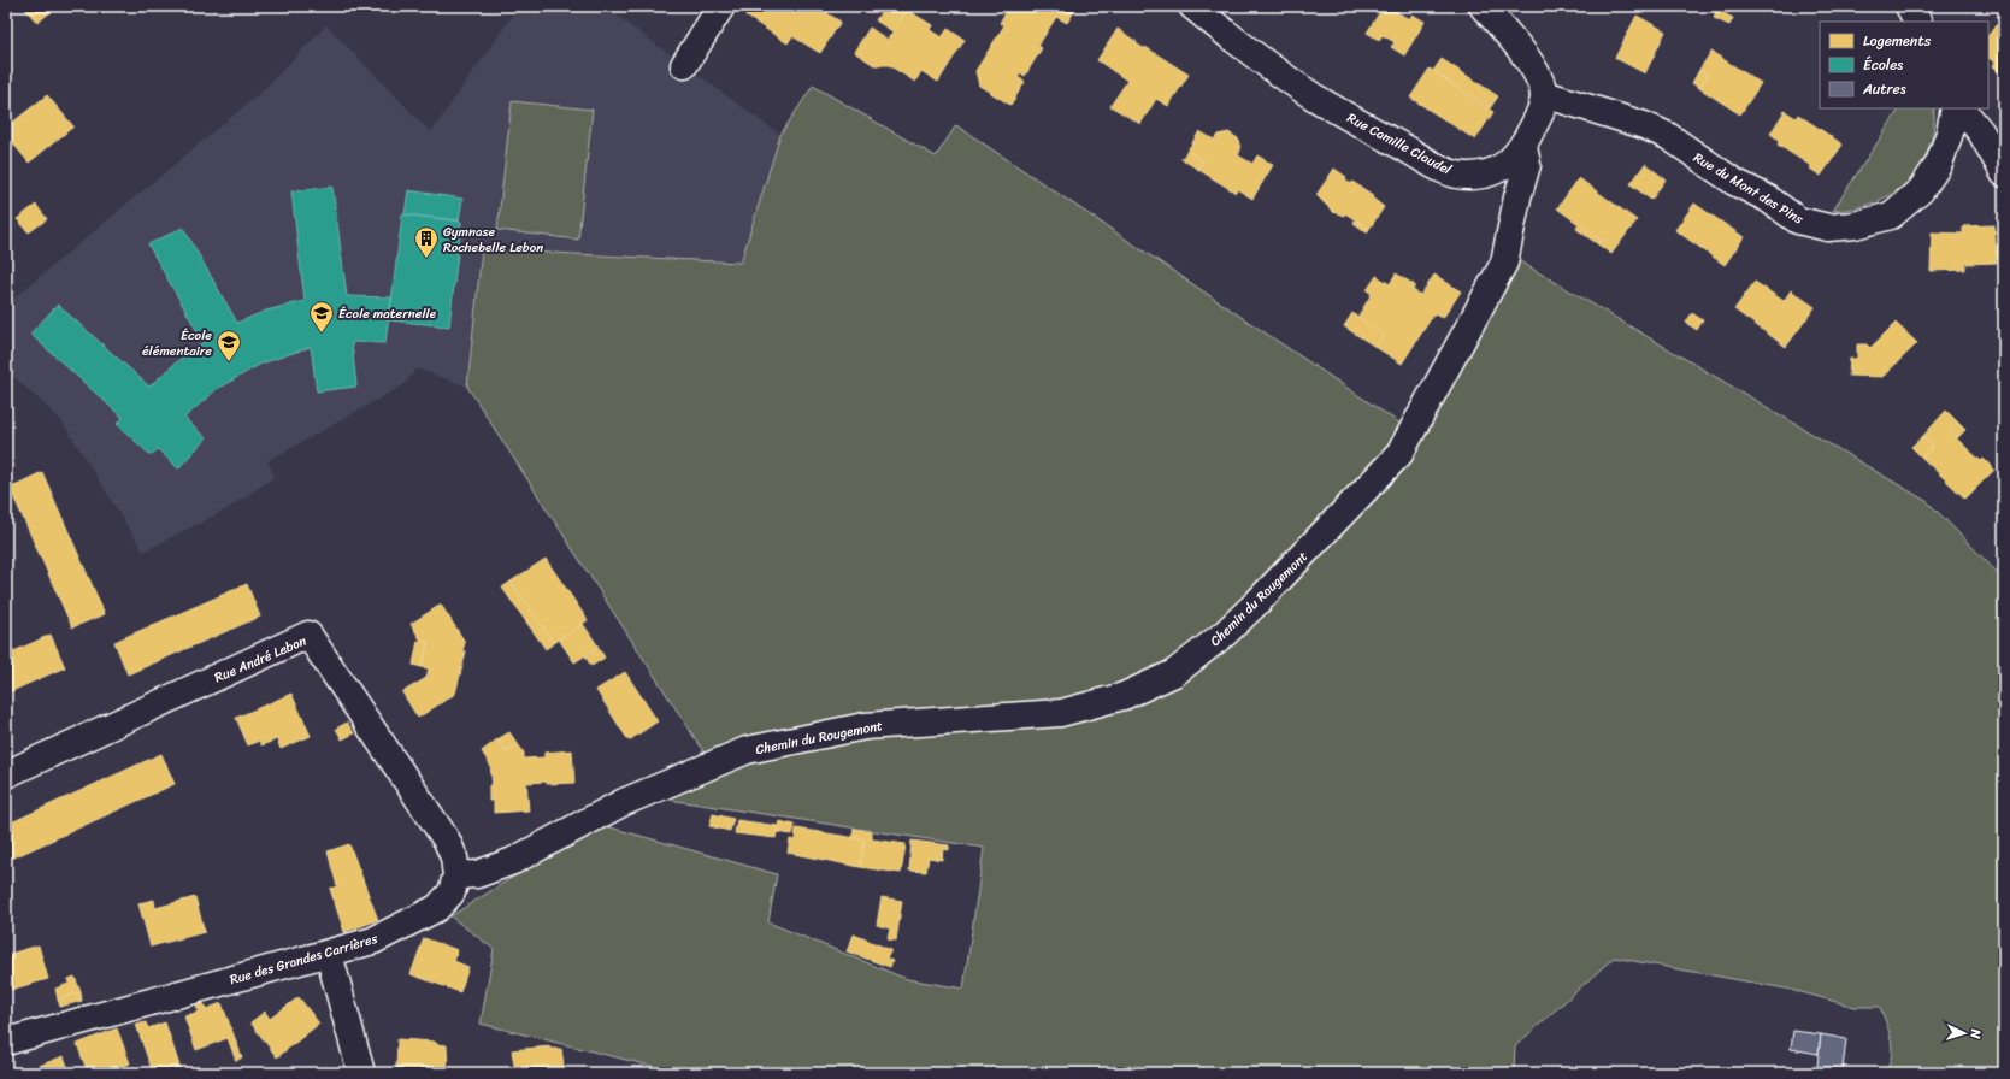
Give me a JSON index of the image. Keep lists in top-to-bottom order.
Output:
{
  "streets": {
    "street": [
      "Rue Camille Claudel",
      "Rue du Mont des Pins",
      "Chemin du Rougemont",
      "Rue André Lebon",
      "Rue des Grandes Carrières"
    ]
  },
  "crossings": [
    ["Rue Camille Claudel", "Rue du Mont des Pins"],
    ["Rue Camille Claudel", "Chemin du Rougemont"],
    ["Chemin du Rougemont", "Rue André Lebon"],
    ["Chemin du Rougemont", "Rue des Grandes Carrières"],
    ["Rue André Lebon", "Rue des Grandes Carrières"]
  ],
  "places": {
    "building": ["Gymnase Rochebelle Lebon"],
    "school or university": ["École maternelle", "École élémentaire"]
  },
  "legend": ["Logements", "Écoles", "Autres"],
  "north": "right"
}
